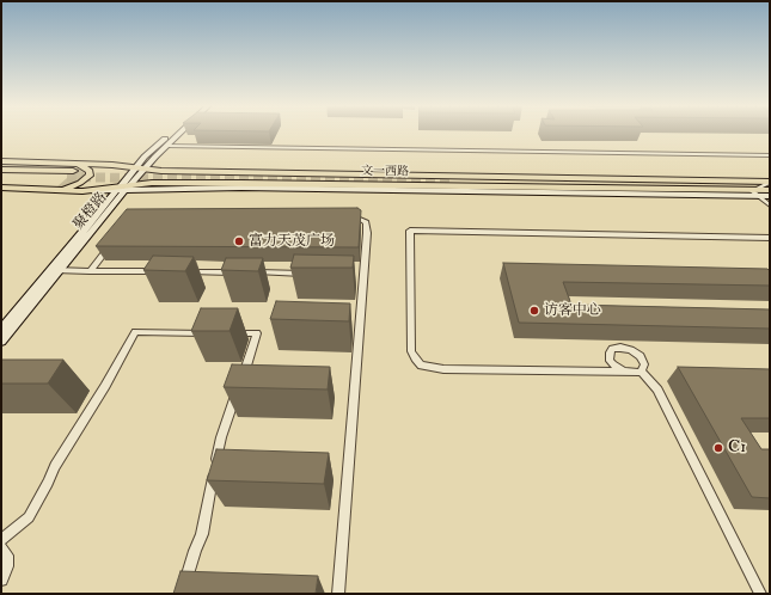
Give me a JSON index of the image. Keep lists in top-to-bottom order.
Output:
{
  "streets": {
    "main road": ["文一西路"],
    "street": ["聚橙路"]
  },
  "crossings": [
    ["文一西路", "聚橙路"]
  ],
  "places": ["富力天茂广场", "访客中心", "C1"]
}
